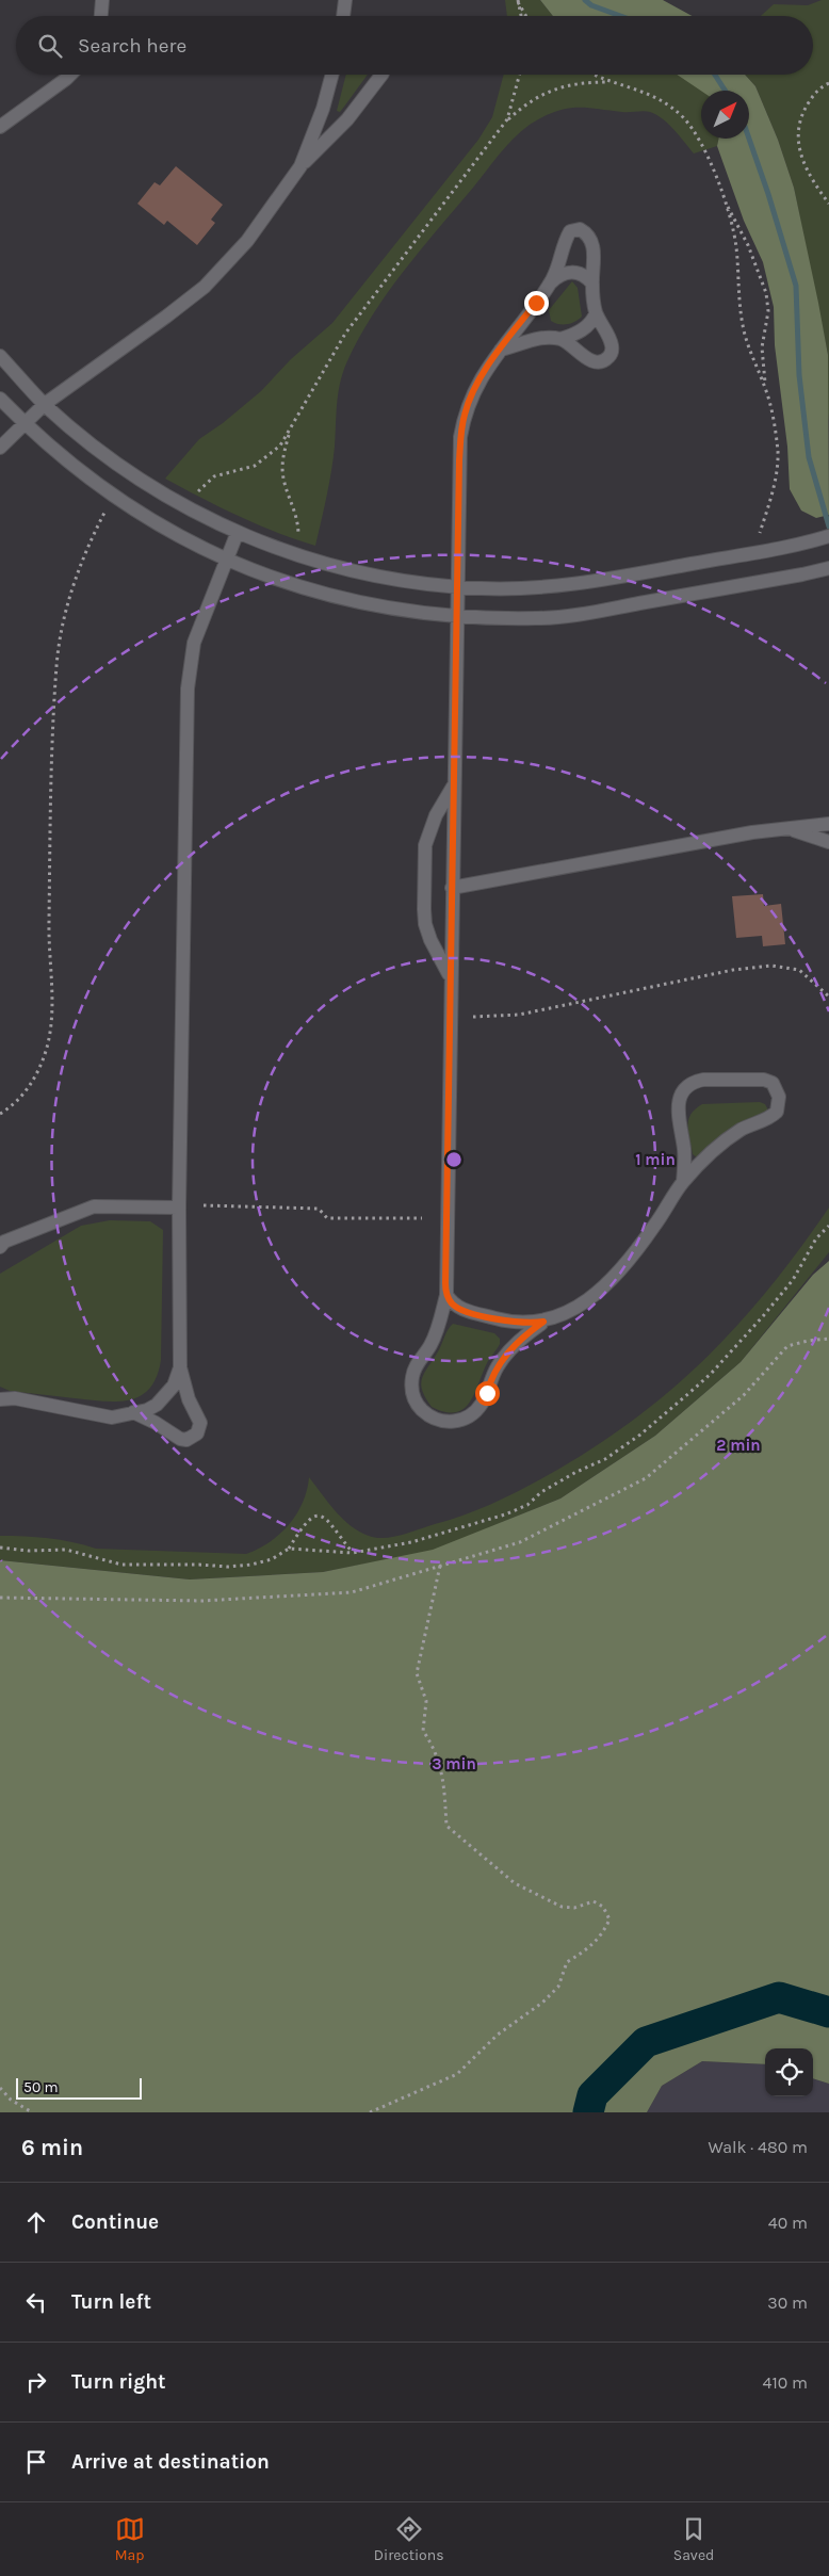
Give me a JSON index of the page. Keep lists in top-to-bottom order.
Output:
{
  "scale_bar": "50 m",
  "north": "top right",
  "page": {
    "search": "Search here",
    "scale": "50 m",
    "heading": ["6 min", "Walk · 480 m"],
    "list": [
      ["Continue", "40 m"],
      ["Turn left", "30 m"],
      ["Turn right", "410 m"],
      "Arrive at destination"
    ],
    "nav": ["Map", "Directions", "Saved"]
  },
  "rings": ["1 min", "2 min", "3 min"]
}
